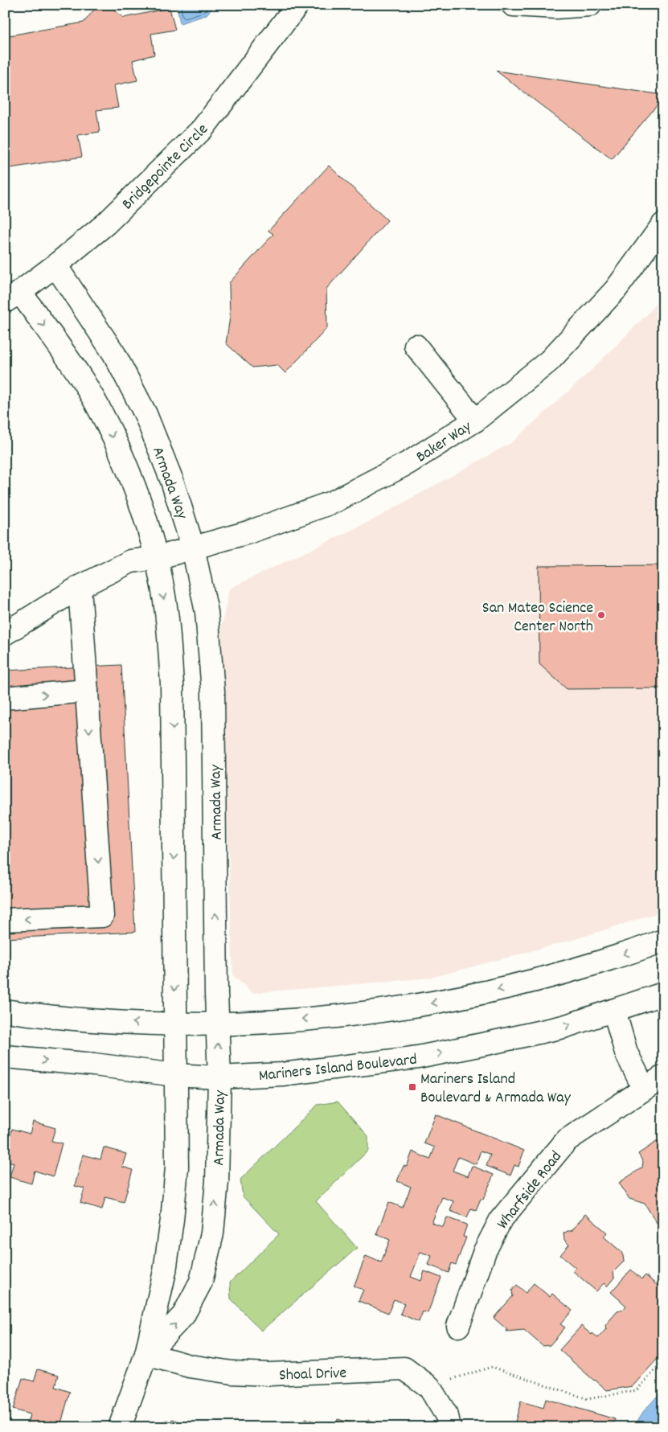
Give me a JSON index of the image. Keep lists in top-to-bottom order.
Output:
{
  "streets": {
    "street": [
      "Bridgepointe Circle",
      "Baker Way",
      "Armada Way",
      "Mariners Island Boulevard",
      "Wharfside Road",
      "Shoal Drive"
    ]
  },
  "crossings": [
    ["Bridgepointe Circle", "Armada Way"],
    ["Baker Way", "Armada Way"],
    ["Armada Way", "Mariners Island Boulevard"],
    ["Armada Way", "Shoal Drive"]
  ],
  "places": {
    "other": ["San Mateo Science Center North"],
    "transit": ["Mariners Island Boulevard & Armada Way"]
  }
}
